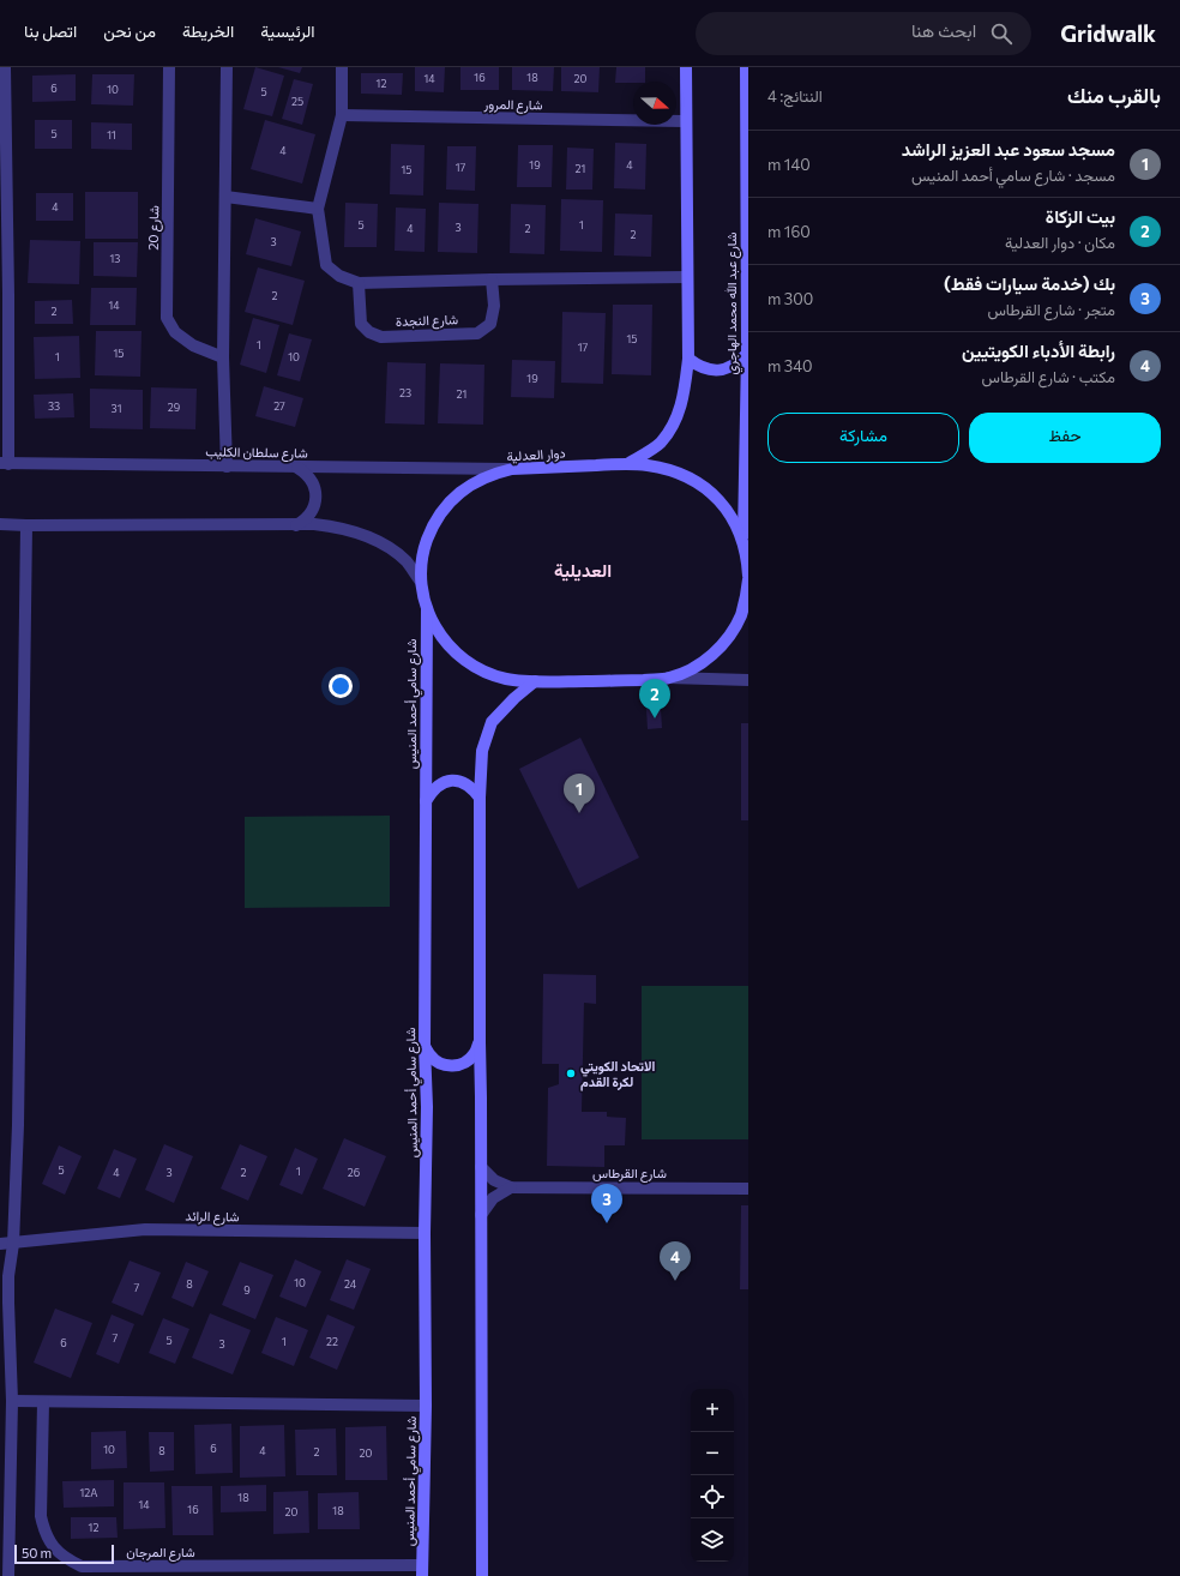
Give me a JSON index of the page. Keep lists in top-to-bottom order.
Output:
{
  "streets": {
    "main road": ["شارع عبد الله محمد الهاجري", "دوار العدلية", "شارع سامي أحمد المنيس"],
    "street": [
      "شارع المرور",
      "شارع 20",
      "شارع النجدة",
      "شارع سلطان الكليب",
      "شارع القرطاس",
      "شارع الرائد",
      "شارع المرجان"
    ]
  },
  "crossings": [
    ["شارع عبد الله محمد الهاجري", "دوار العدلية"],
    ["شارع سلطان الكليب", "دوار العدلية"],
    ["دوار العدلية", "شارع سامي أحمد المنيس"],
    ["شارع سامي أحمد المنيس", "شارع الرائد"],
    ["شارع سامي أحمد المنيس", "شارع المرجان"]
  ],
  "districts": ["العديلية"],
  "places": ["الاتحاد الكويتي لكرة القدم"],
  "house_numbers": [
    "16",
    "18",
    "14",
    "20",
    "12",
    "6",
    "10",
    "5",
    "25",
    "5",
    "11",
    "4",
    "19",
    "4",
    "17",
    "21",
    "15",
    "4",
    "5",
    "1",
    "3",
    "4",
    "2",
    "2",
    "3",
    "13",
    "2",
    "14",
    "2",
    "15",
    "1",
    "17",
    "15",
    "1",
    "10",
    "19",
    "23",
    "21",
    "33",
    "27",
    "29",
    "31",
    "5",
    "1",
    "4",
    "3",
    "2",
    "26",
    "10",
    "8",
    "24",
    "7",
    "9",
    "7",
    "5",
    "1",
    "22",
    "6",
    "3",
    "6",
    "10",
    "8",
    "4",
    "2",
    "20",
    "12A",
    "18",
    "14",
    "16",
    "18",
    "20",
    "12"
  ],
  "scale_bar": "50 m",
  "north": "right",
  "page": {
    "header": "Gridwalk",
    "search": "ابحث هنا",
    "nav": [
      "الرئيسية",
      "الخريطة",
      "من نحن",
      "اتصل بنا"
    ],
    "heading": ["بالقرب منك", "النتائج: 4"],
    "list": [
      {
        "mark": "1",
        "name": "مسجد سعود عبد العزيز الراشد",
        "note": "مسجد · شارع سامي أحمد المنيس",
        "value": "140 m"
      },
      {
        "mark": "2",
        "name": "بيت الزكاة",
        "note": "مكان · دوار العدلية",
        "value": "160 m"
      },
      {
        "mark": "3",
        "name": "بك (خدمة سيارات فقط)",
        "note": "متجر · شارع القرطاس",
        "value": "300 m"
      },
      {
        "mark": "4",
        "name": "رابطة الأدباء الكويتيين",
        "note": "مكتب · شارع القرطاس",
        "value": "340 m"
      }
    ],
    "buttons": ["حفظ", "مشاركة"],
    "pins": [
      "2",
      "1",
      "3",
      "4"
    ],
    "map_buttons": ["+", "−"],
    "scale": "50 m"
  }
}
